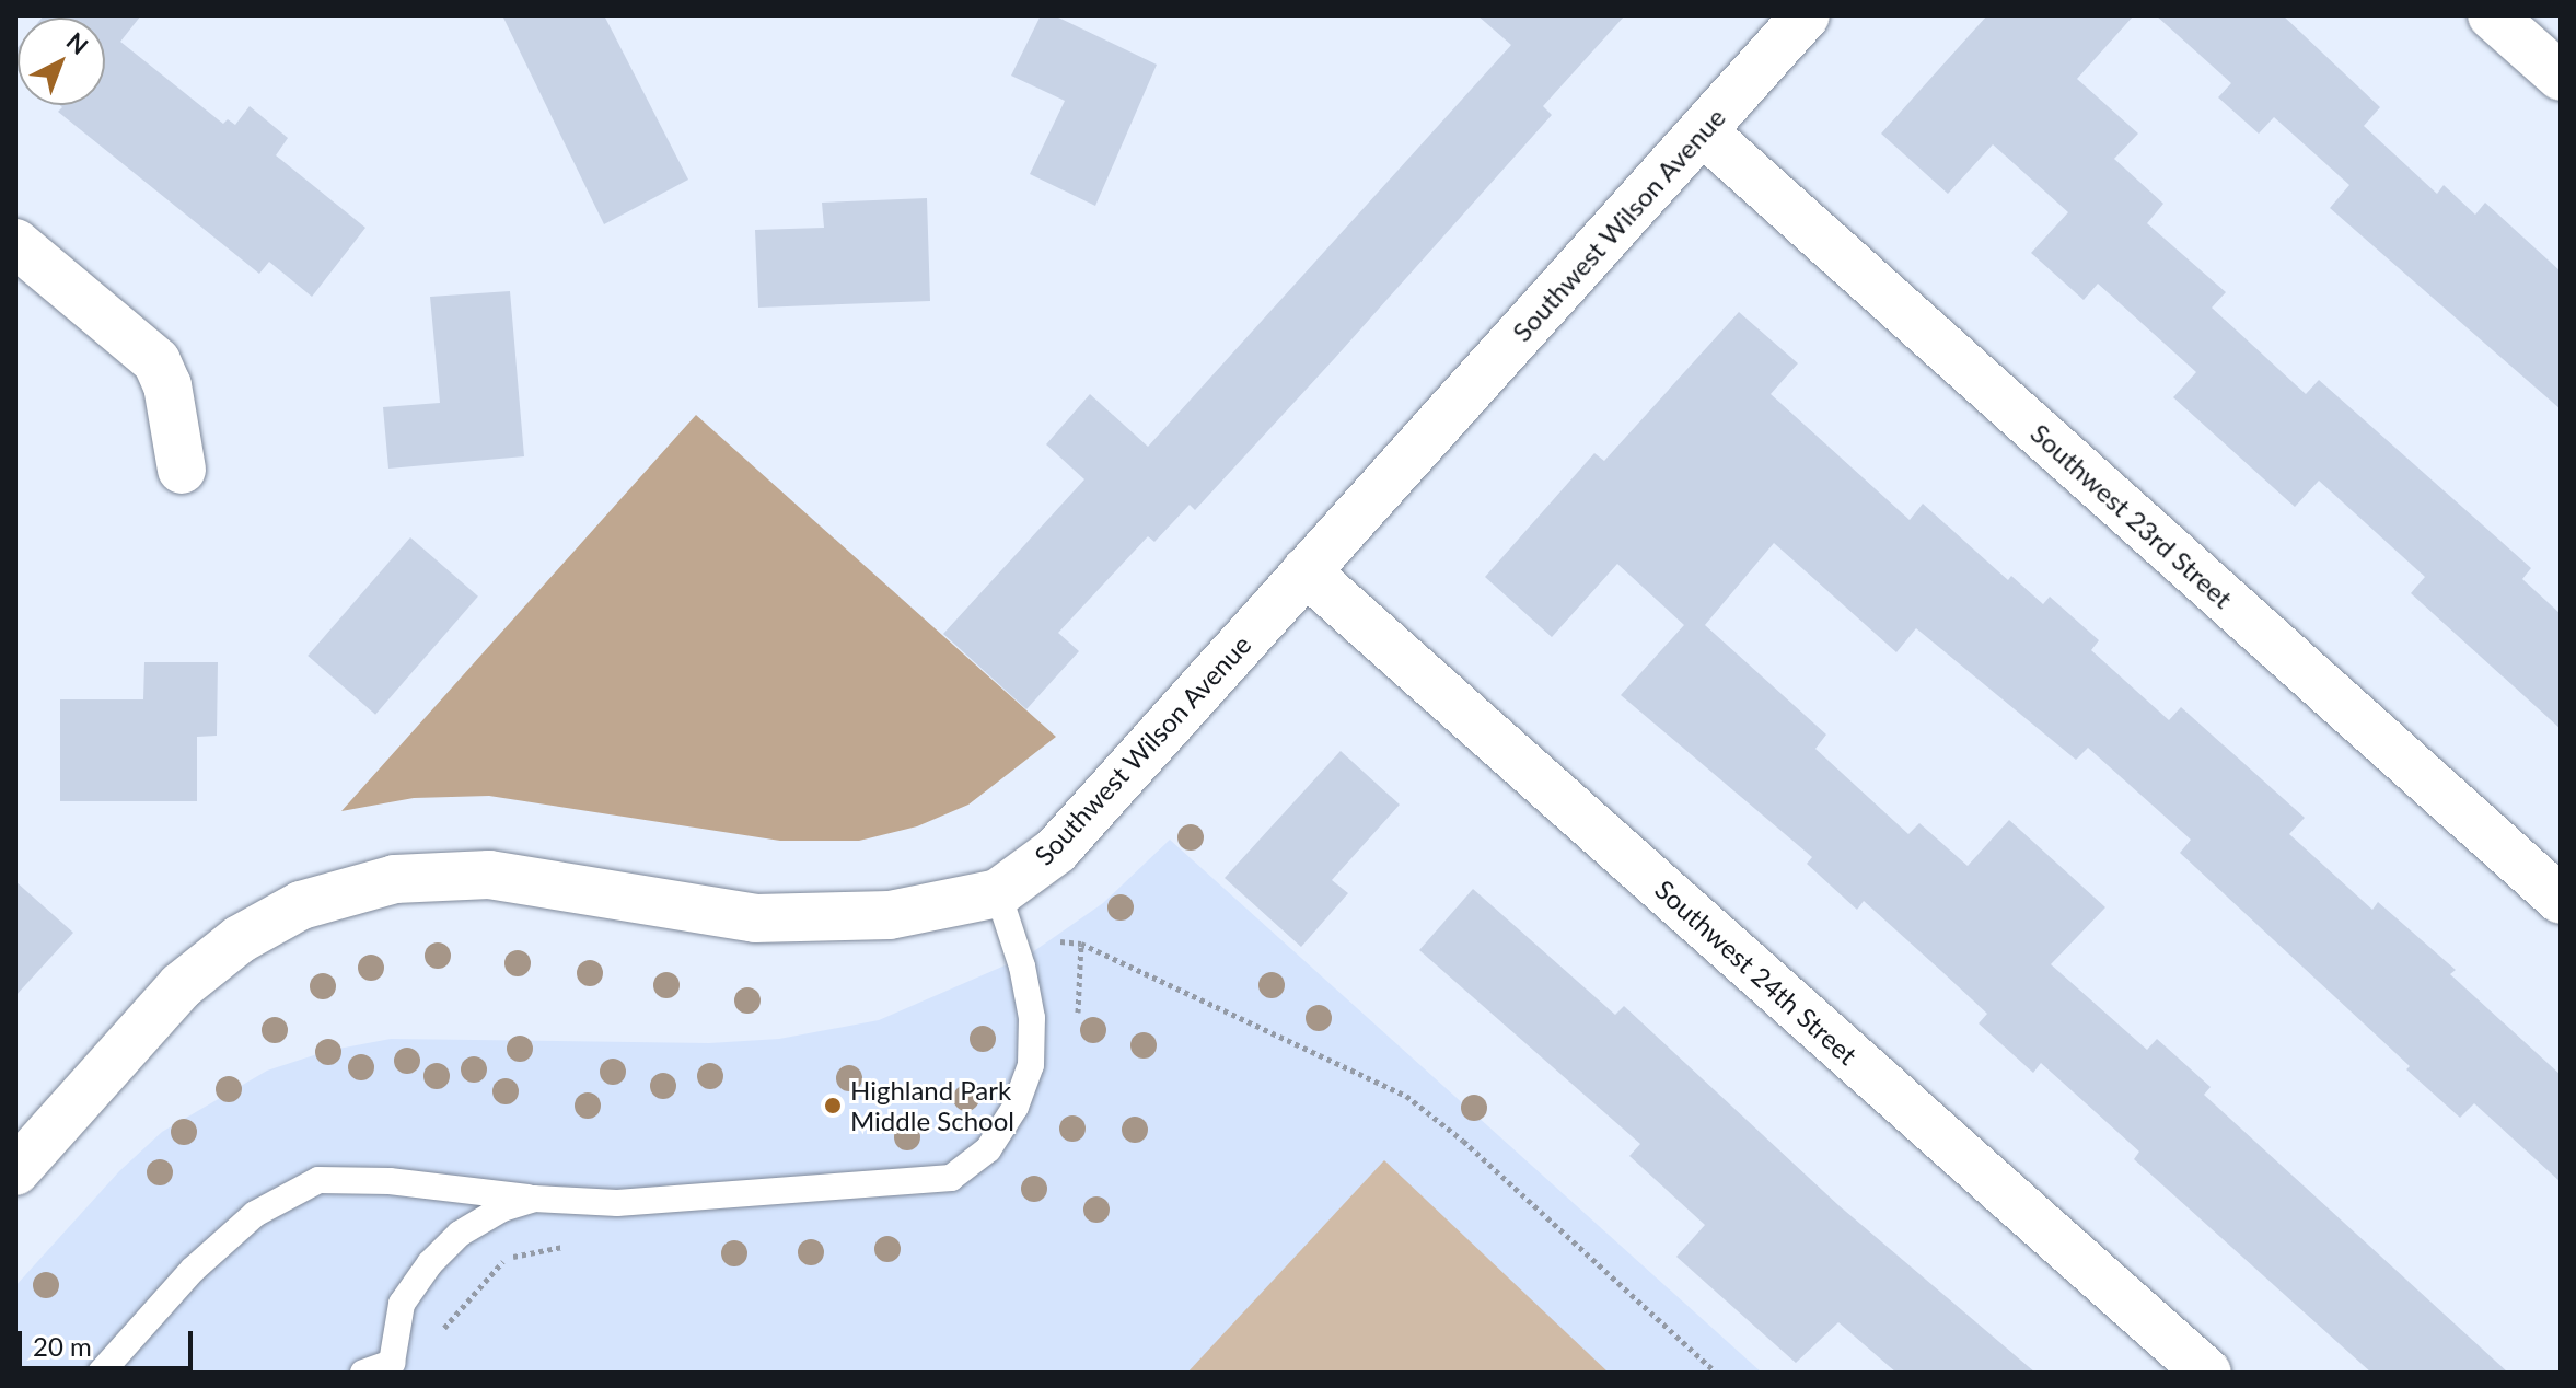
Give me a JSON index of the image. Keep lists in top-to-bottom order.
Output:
{
  "streets": {
    "street": ["Southwest Wilson Avenue", "Southwest 23rd Street", "Southwest 24th Street"]
  },
  "crossings": [
    ["Southwest Wilson Avenue", "Southwest 23rd Street"],
    ["Southwest Wilson Avenue", "Southwest 24th Street"]
  ],
  "places": ["Highland Park Middle School"],
  "scale_bar": "20 m",
  "north": "top right"
}
